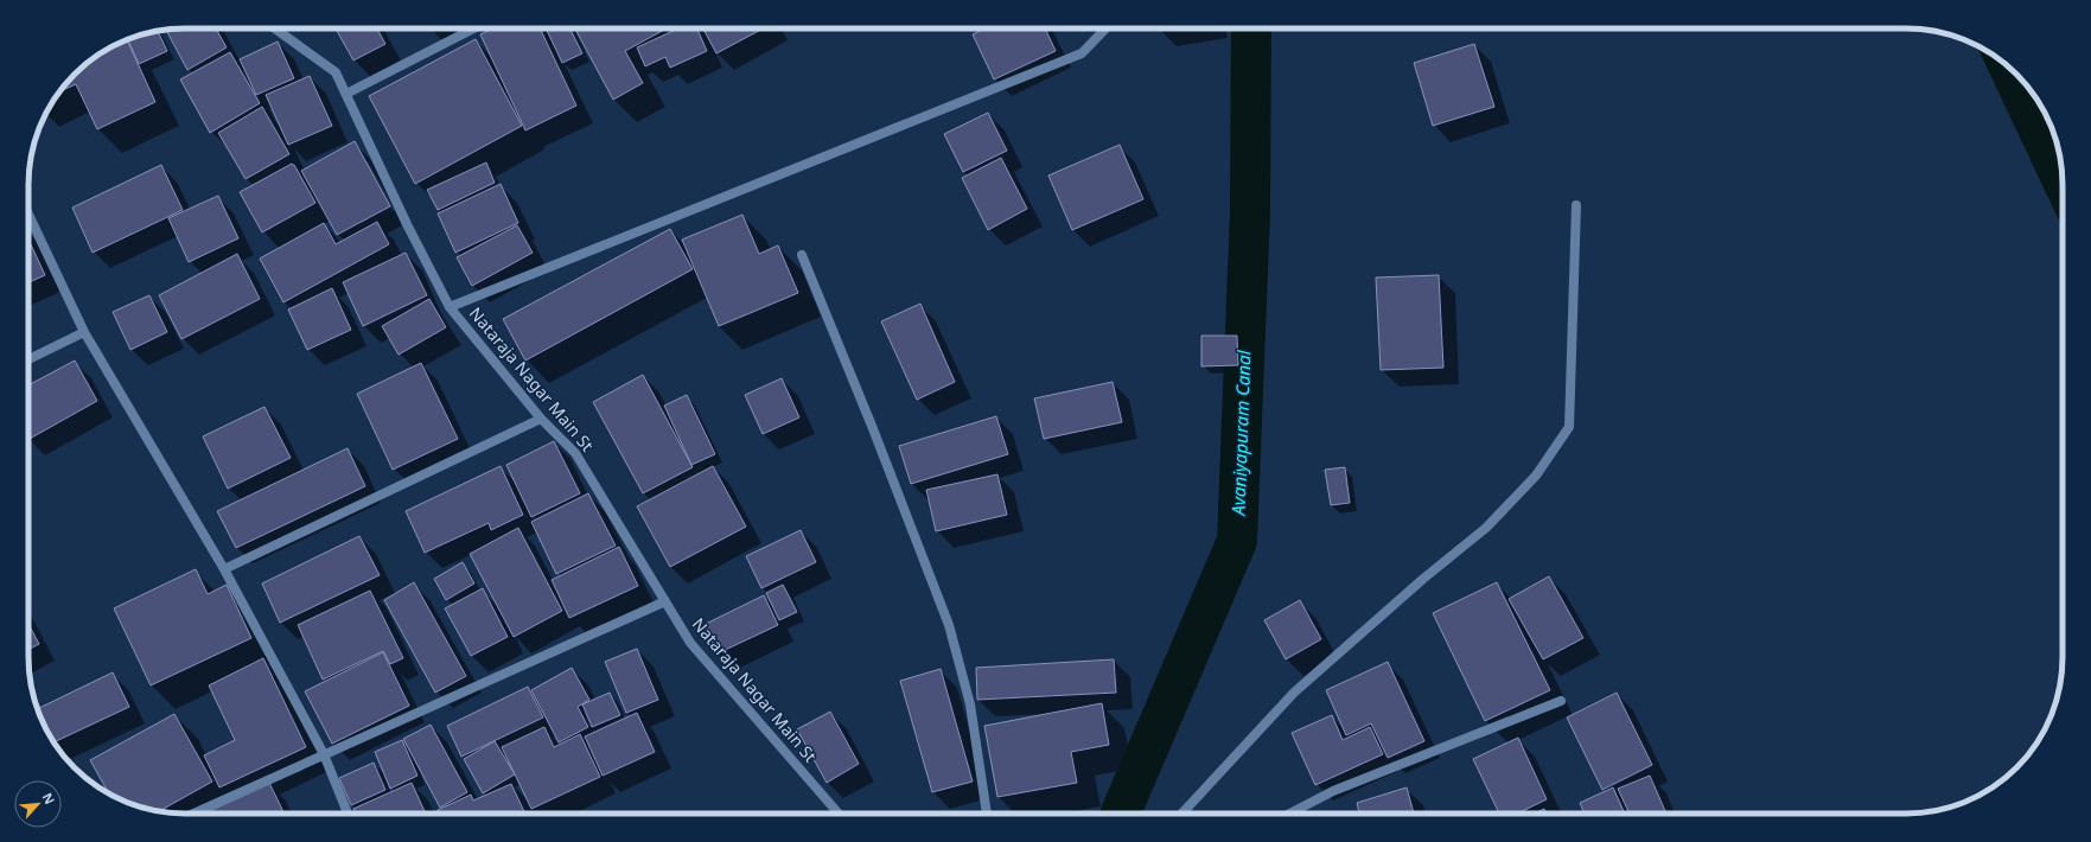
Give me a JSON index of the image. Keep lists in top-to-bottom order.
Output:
{
  "streets": {
    "street": ["Nataraja Nagar Main St"]
  },
  "water": ["Avaniyapuram Canal"],
  "north": "top right"
}
